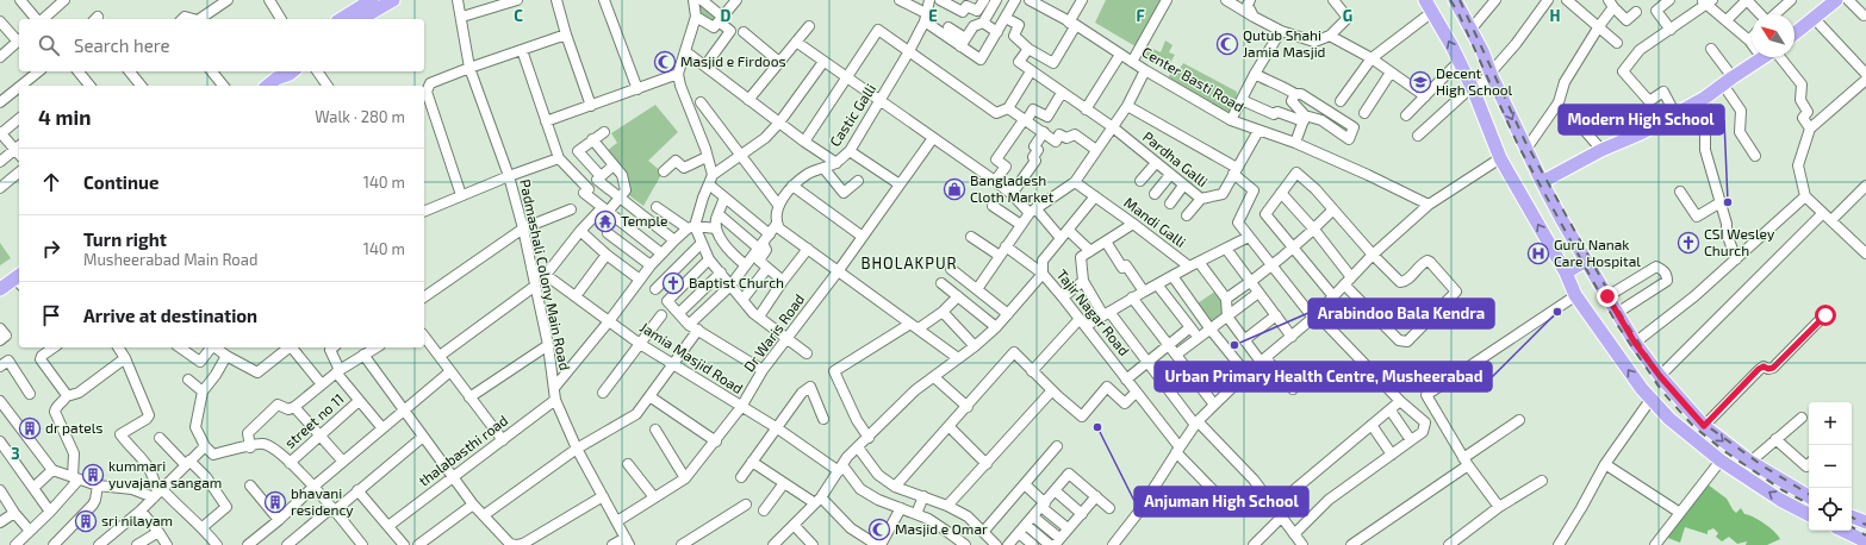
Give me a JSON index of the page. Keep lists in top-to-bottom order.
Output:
{
  "streets": {
    "street": [
      "Center Basti Road",
      "Castic Galli",
      "Pardha Galli",
      "Mandi Galli",
      "Padmashali Colony Main Road",
      "Tajir Nagar Road",
      "Dr Waris Road",
      "Jamia Masjid Road",
      "street no 11",
      "thalabasthi road"
    ]
  },
  "crossings": [
    ["Mandi Galli", "Tajir Nagar Road"],
    ["Padmashali Colony Main Road", "Dr Waris Road"],
    ["Padmashali Colony Main Road", "Jamia Masjid Road"],
    ["Padmashali Colony Main Road", "thalabasthi road"],
    ["Dr Waris Road", "Jamia Masjid Road"]
  ],
  "districts": ["BHOLAKPUR"],
  "places": {
    "mosque": ["Qutub Shahi Jamia Masjid", "Masjid e Firdoos", "Masjid e Omar"],
    "school or university": ["Decent High School"],
    "shop": ["Bangladesh Cloth Market"],
    "other": [
      "Modern High School",
      "Urban Primary Health Centre, Musheerabad",
      "Arabindoo Bala Kendra",
      "Anjuman High School"
    ],
    "temple": ["Temple"],
    "church": ["CSI Wesley Church", "Baptist Church"],
    "hospital": ["Guru Nanak Care Hospital"],
    "building": [
      "dr patels",
      "kummari yuvajana sangam",
      "bhavani residency",
      "sri nilayam"
    ]
  },
  "north": "top left",
  "page": {
    "search": "Search here",
    "heading": ["4 min", "Walk · 280 m"],
    "list": [
      ["Continue", "140 m"],
      ["Turn right", "Musheerabad Main Road", "140 m"],
      "Arrive at destination"
    ],
    "map_buttons": ["+", "−"]
  },
  "grid": {
    "columns": [
      "C",
      "D",
      "E",
      "F",
      "G",
      "H"
    ],
    "rows": ["3"]
  }
}
